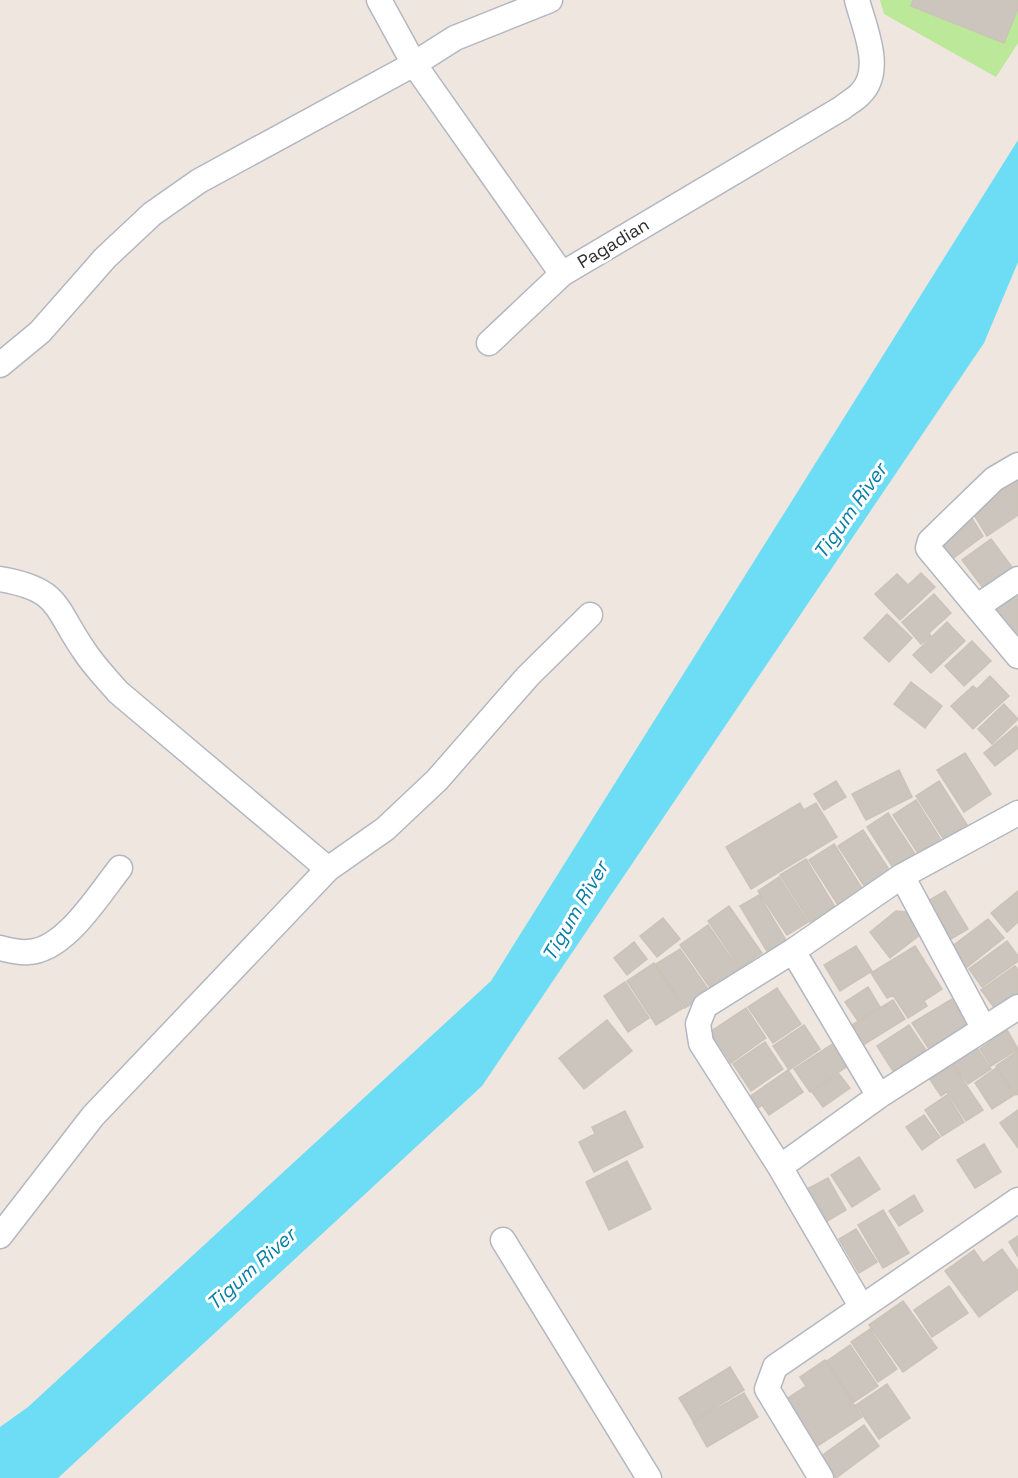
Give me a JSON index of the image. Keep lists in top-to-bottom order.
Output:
{
  "streets": {
    "street": ["Pagadian"]
  },
  "water": ["Tigum River"]
}
